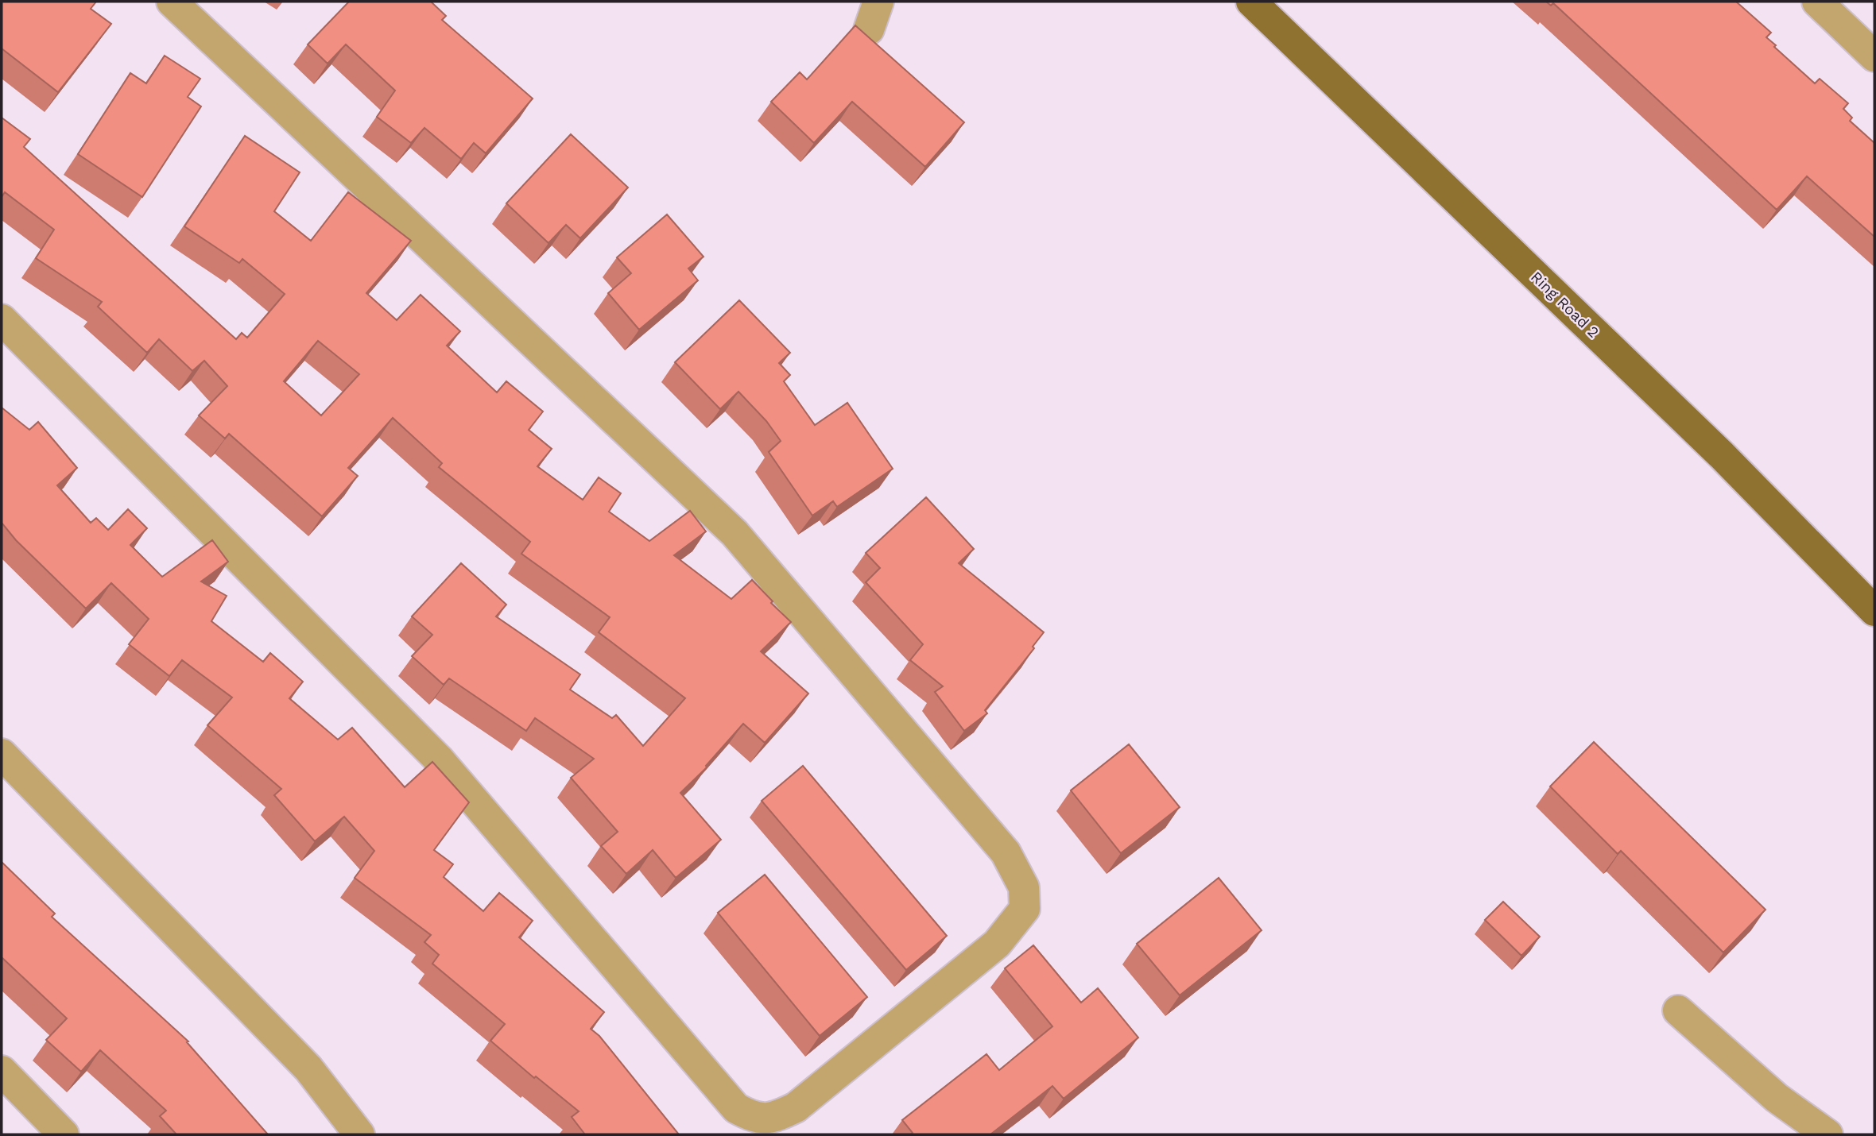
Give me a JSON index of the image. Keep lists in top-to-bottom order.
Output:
{
  "streets": {
    "main road": ["Ring Road 2"]
  }
}
